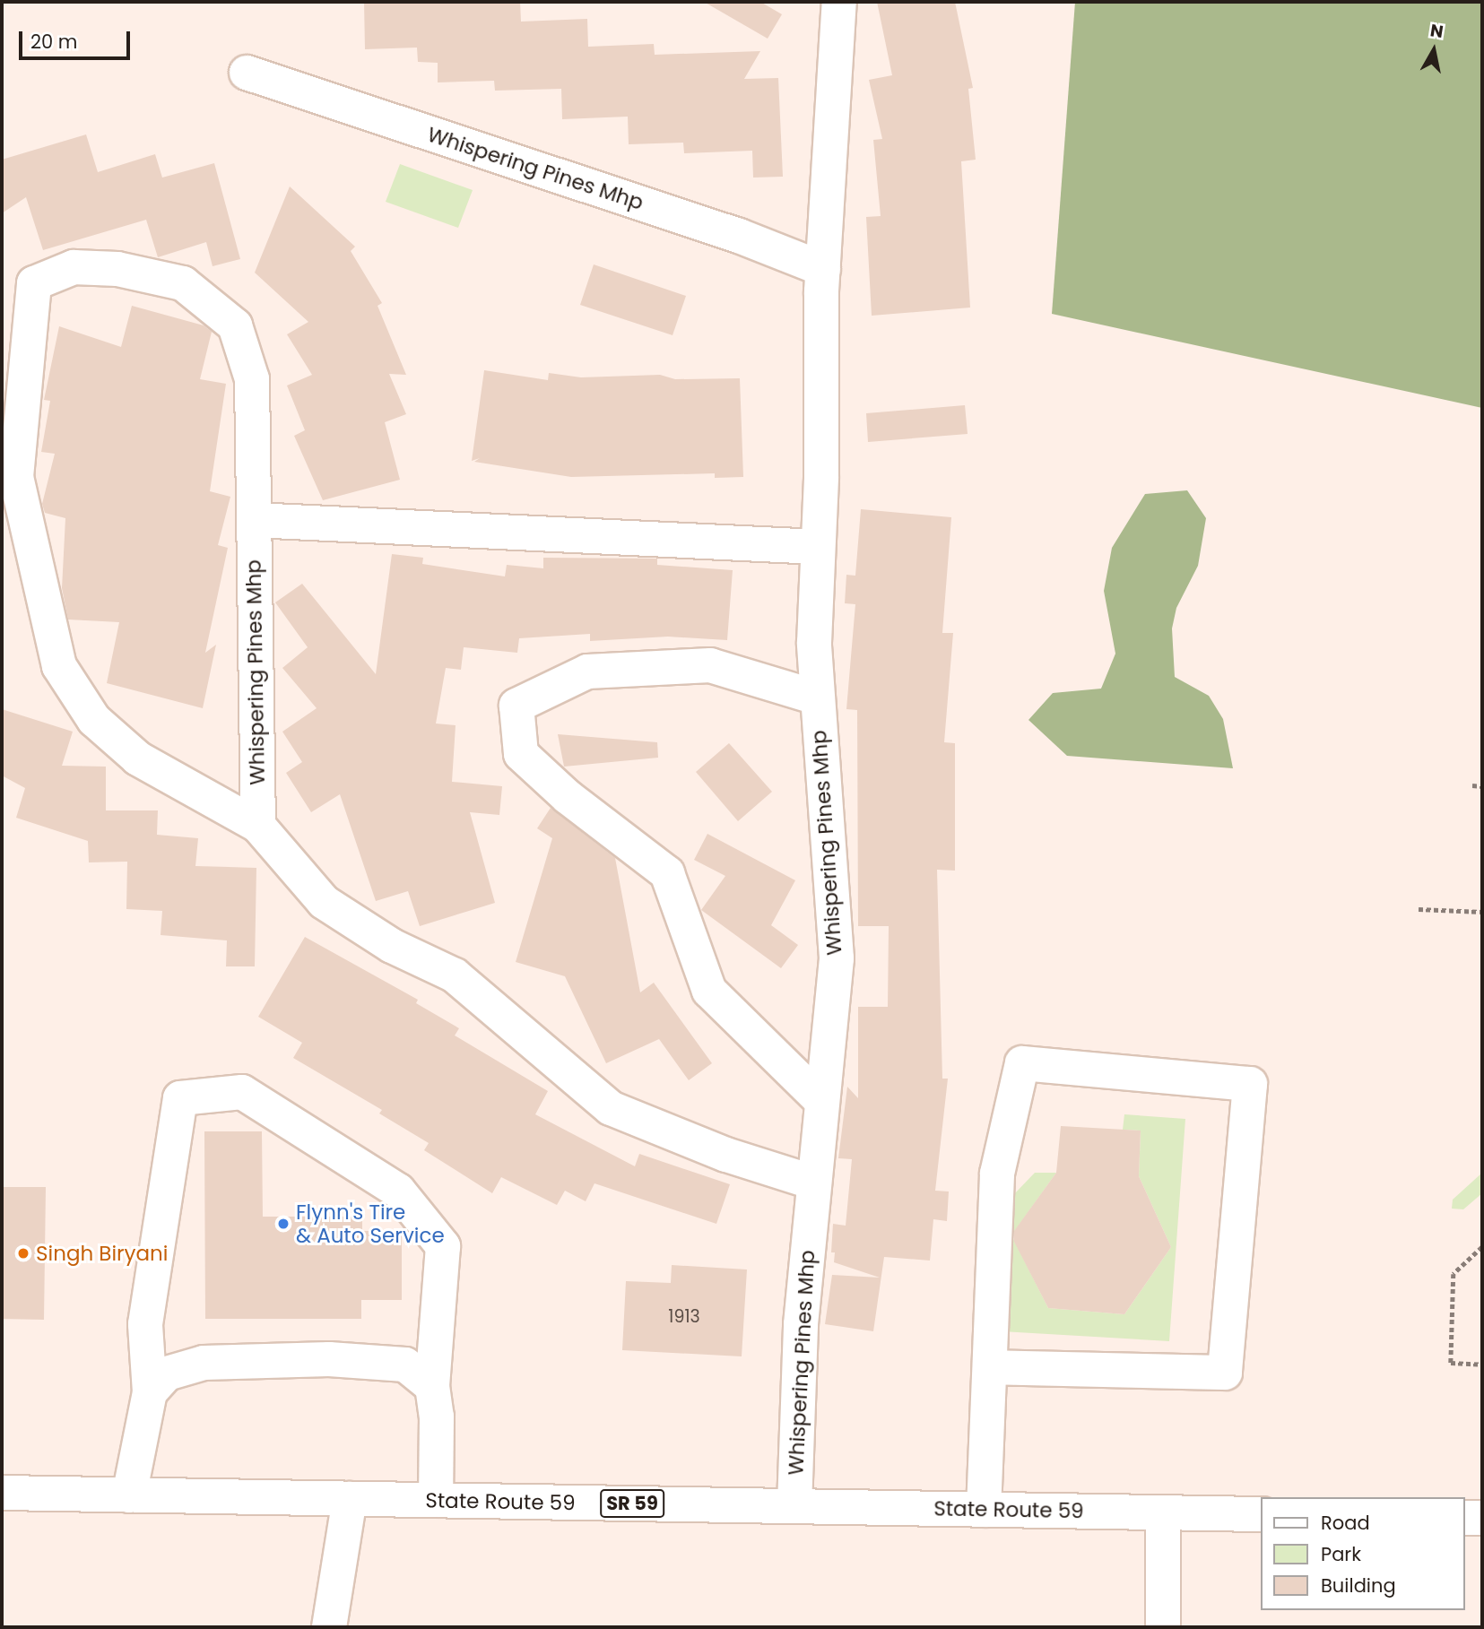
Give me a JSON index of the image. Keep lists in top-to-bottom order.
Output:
{
  "streets": {
    "street": ["Whispering Pines Mhp", "State Route 59", "SR 59"]
  },
  "crossings": [
    ["Whispering Pines Mhp", "State Route 59"]
  ],
  "places": ["Flynn's Tire & Auto Service", "Singh Biryani"],
  "house_numbers": ["1913"],
  "legend": ["Road", "Park", "Building"],
  "scale_bar": "20 m",
  "north": "top"
}
